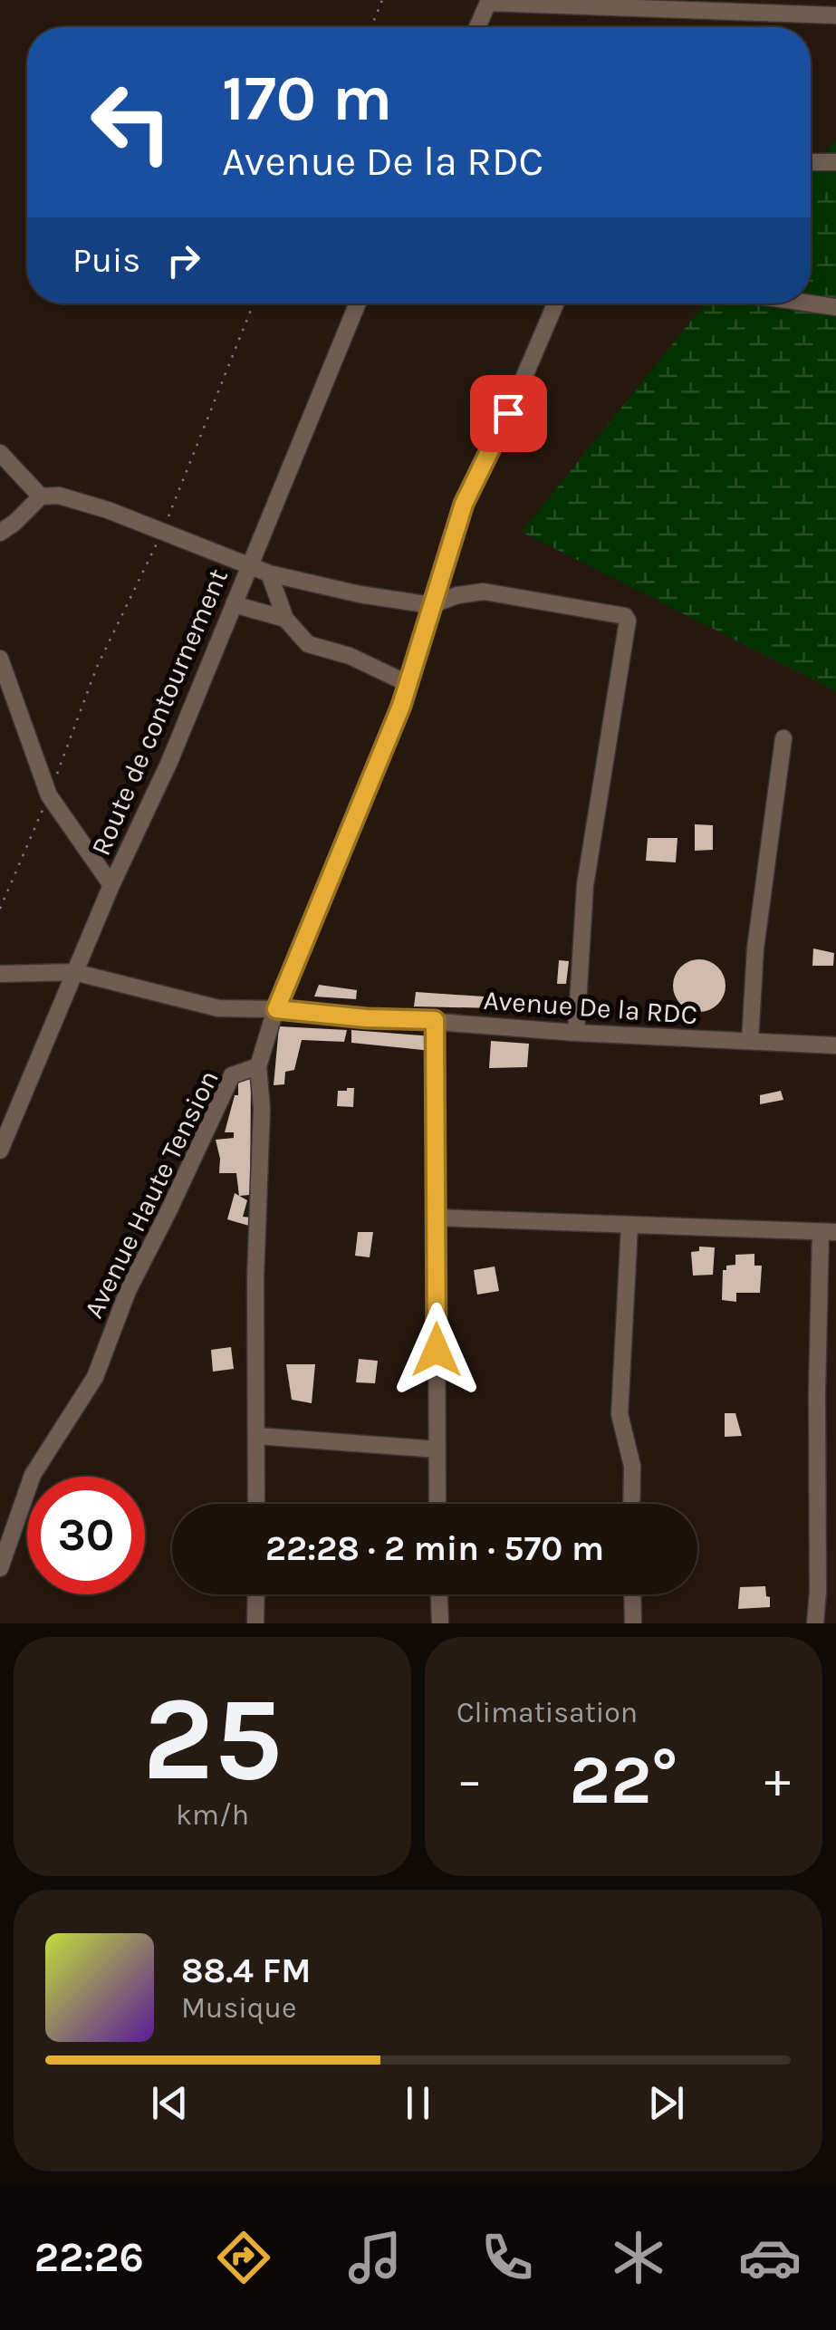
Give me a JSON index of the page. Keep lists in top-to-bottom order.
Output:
{
  "streets": {
    "street": ["Route de contournement", "Avenue De la RDC", "Avenue Haute Tension"]
  },
  "crossings": [
    ["Route de contournement", "Avenue De la RDC"],
    ["Avenue De la RDC", "Avenue Haute Tension"]
  ],
  "page": {
    "turn": ["170 m", "Avenue De la RDC"],
    "then": "Puis",
    "limit": "30",
    "trip": "22:28 · 2 min · 570 m",
    "tile": [
      ["25", "km/h"],
      "Climatisation"
    ],
    "heat": ["−", "22°", "+"],
    "song": ["88.4 FM", "Musique"],
    "tabs": "22:26"
  }
}
